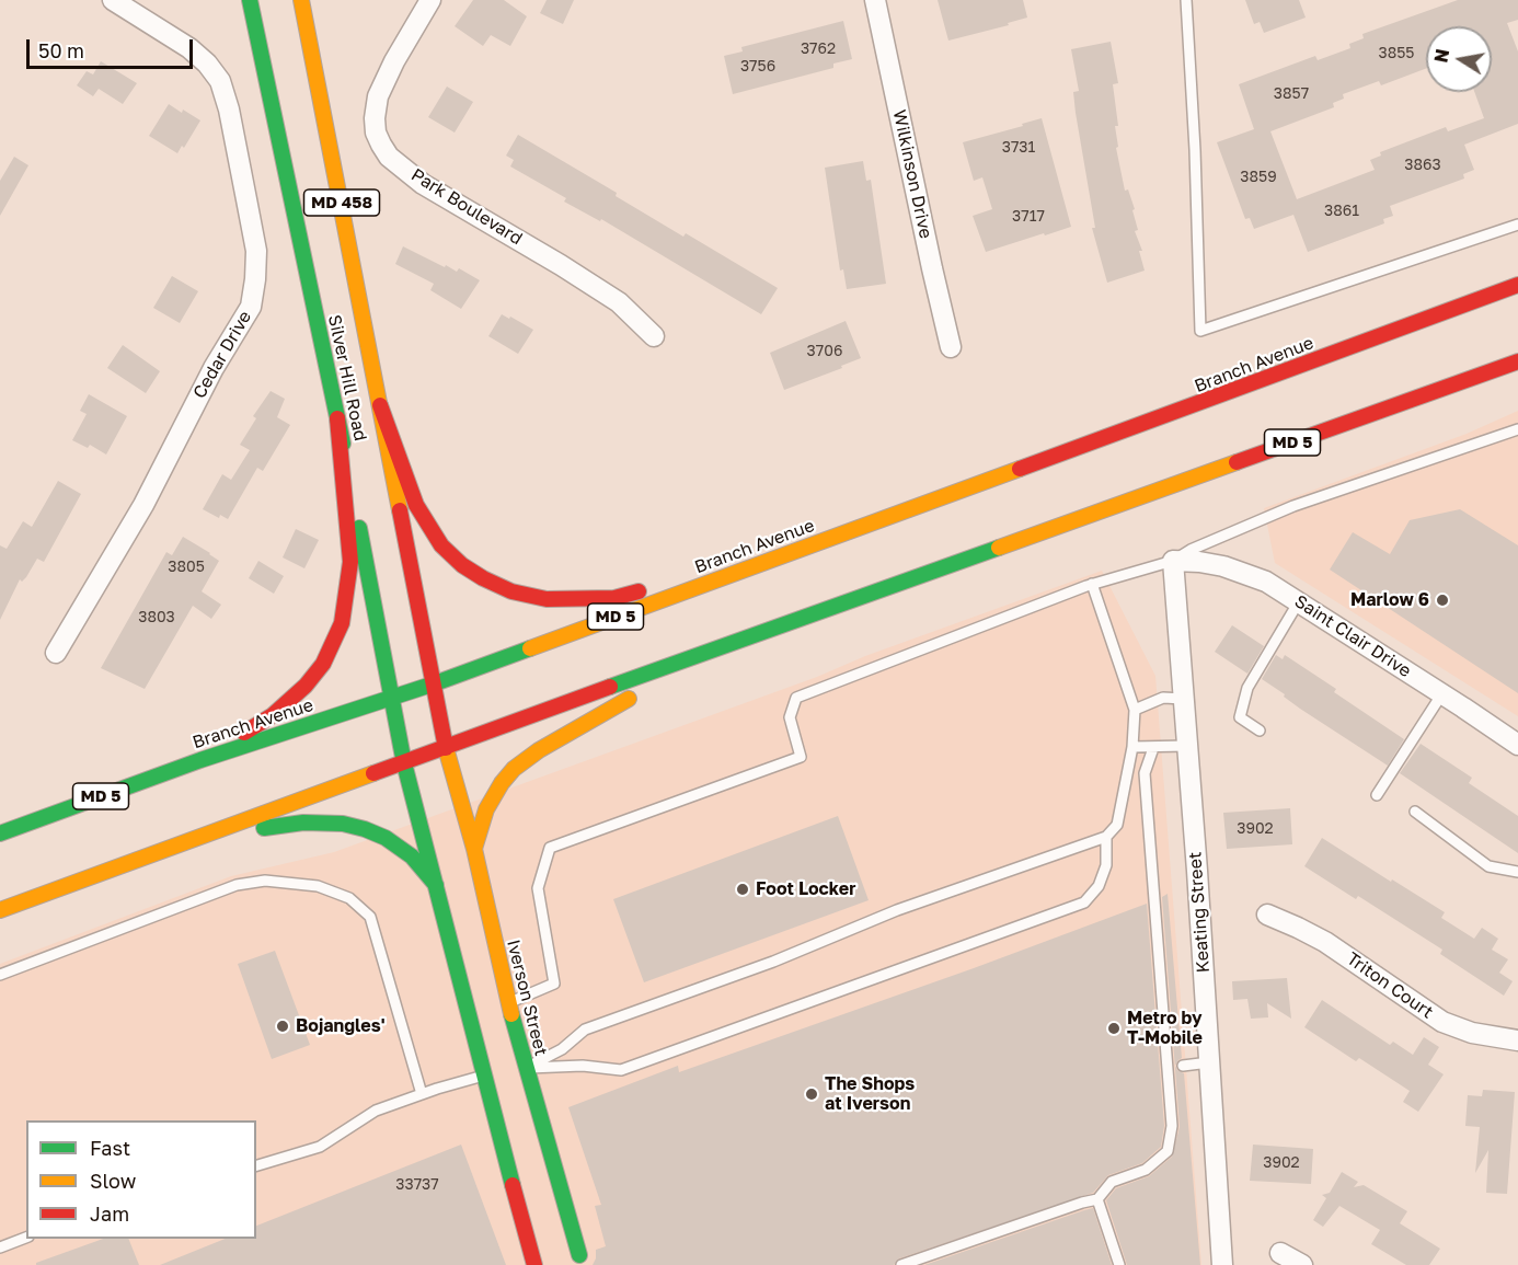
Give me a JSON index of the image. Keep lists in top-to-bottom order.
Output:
{
  "streets": {
    "main road": [
      "MD 458",
      "Branch Avenue",
      "Silver Hill Road",
      "MD 5",
      "Iverson Street"
    ],
    "street": [
      "Wilkinson Drive",
      "Park Boulevard",
      "Cedar Drive",
      "Saint Clair Drive",
      "Keating Street",
      "Triton Court"
    ]
  },
  "crossings": [
    ["Branch Avenue", "Silver Hill Road"],
    ["Silver Hill Road", "MD 5"],
    ["Silver Hill Road", "Iverson Street"],
    ["MD 5", "Iverson Street"],
    ["Saint Clair Drive", "Keating Street"]
  ],
  "places": [
    "Marlow 6",
    "Foot Locker",
    "Bojangles'",
    "Metro by T-Mobile",
    "The Shops at Iverson"
  ],
  "house_numbers": [
    "3762",
    "3855",
    "3756",
    "3857",
    "3731",
    "3863",
    "3859",
    "3861",
    "3717",
    "3706",
    "3805",
    "3803",
    "3902",
    "3902",
    "33737"
  ],
  "legend": ["Fast", "Slow", "Jam"],
  "scale_bar": "50 m",
  "north": "left"
}
